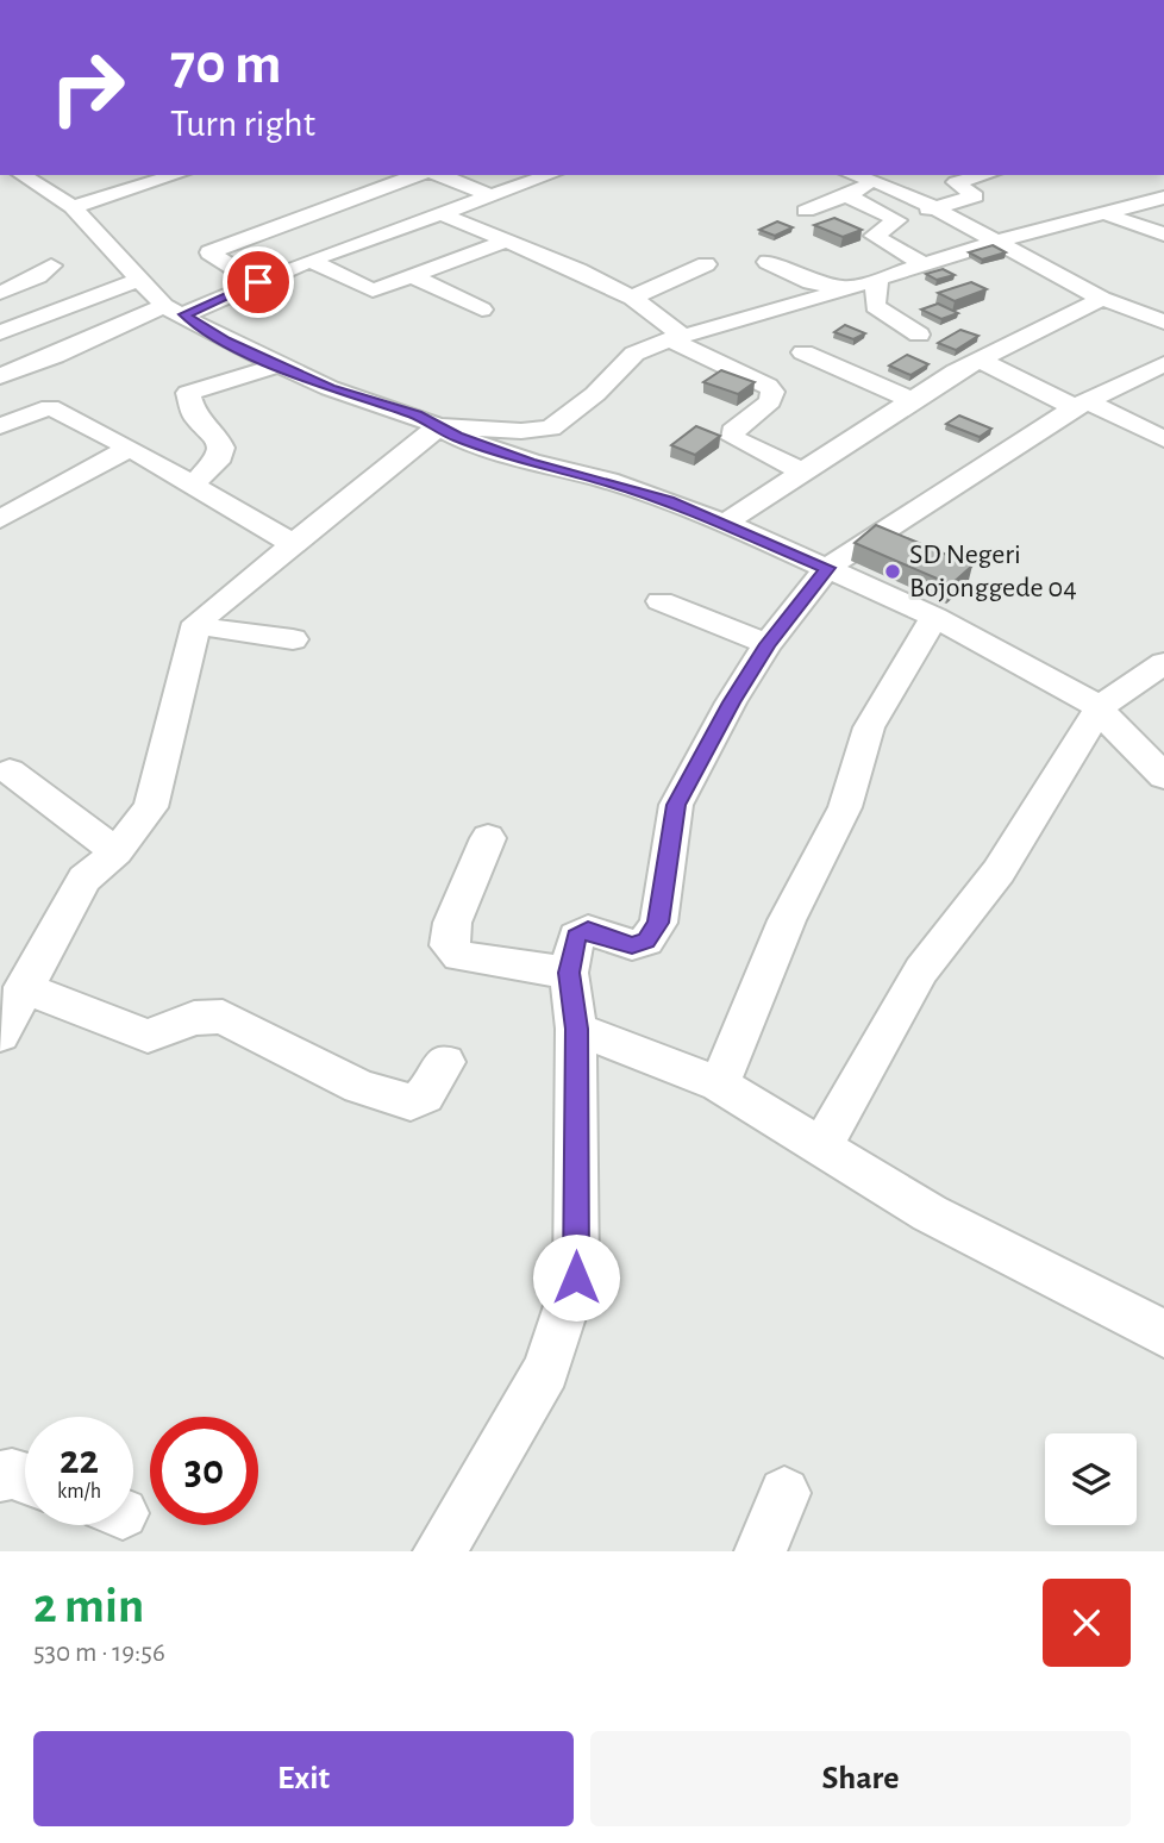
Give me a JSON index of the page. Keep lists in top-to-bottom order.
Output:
{
  "places": ["SD Negeri Bojonggede 04"],
  "page": {
    "turn": ["70 m", "Turn right"],
    "speed": "22 km/h",
    "limit": "30",
    "heading": ["2 min", "530 m · 19:56"],
    "buttons": ["Exit", "Share"]
  }
}
